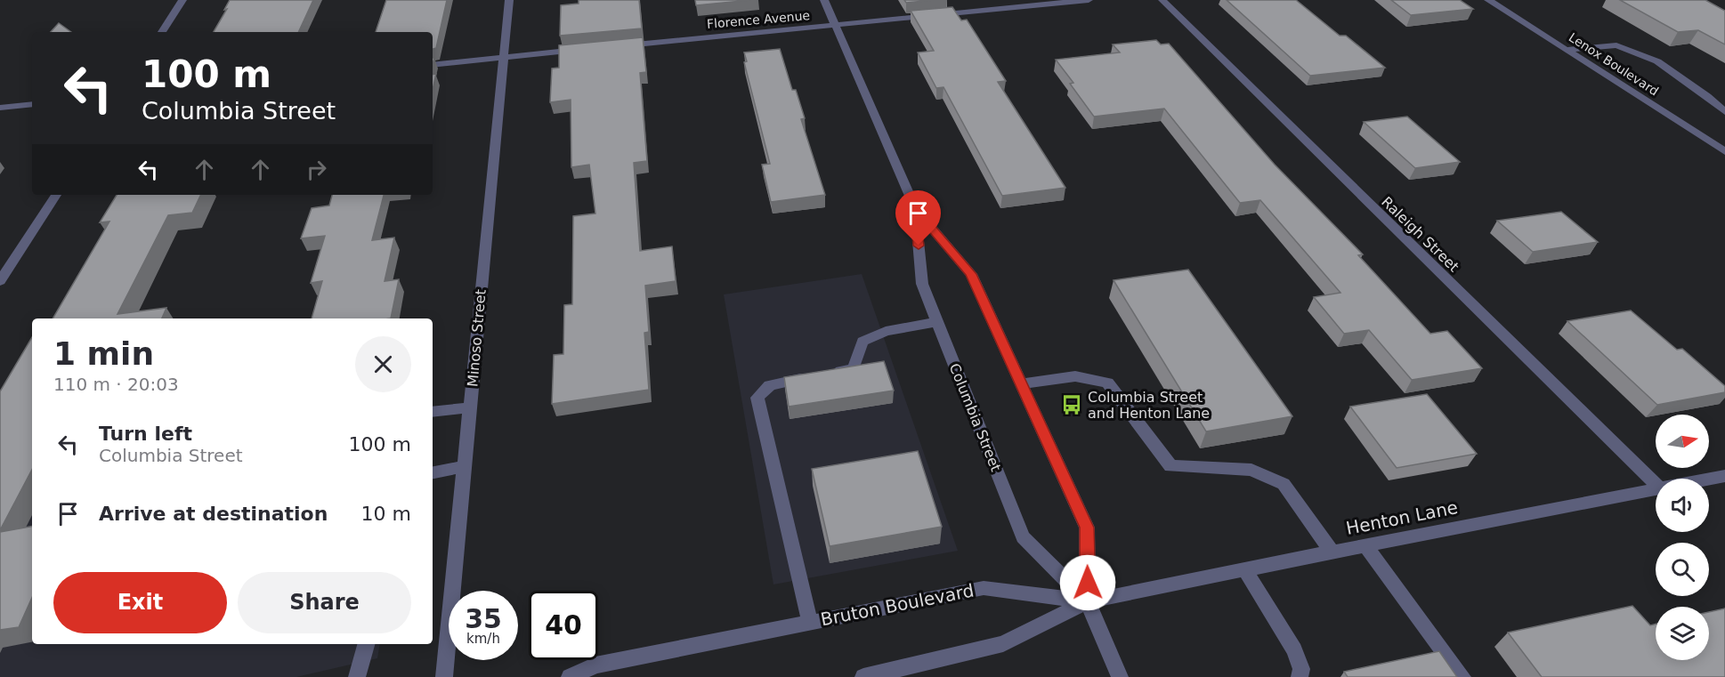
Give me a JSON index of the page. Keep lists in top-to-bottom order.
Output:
{
  "streets": {
    "street": [
      "Florence Avenue",
      "Lenox Boulevard",
      "Raleigh Street",
      "Minoso Street",
      "Columbia Street",
      "Henton Lane",
      "Bruton Boulevard"
    ]
  },
  "crossings": [
    ["Florence Avenue", "Columbia Street"],
    ["Columbia Street", "Henton Lane"],
    ["Columbia Street", "Bruton Boulevard"],
    ["Henton Lane", "Bruton Boulevard"]
  ],
  "places": {
    "bus stop": ["Columbia Street and Henton Lane"]
  },
  "north": "right",
  "page": {
    "turn": ["100 m", "Columbia Street"],
    "heading": ["1 min", "110 m · 20:03"],
    "list": [
      {
        "name": "Turn left",
        "note": "Columbia Street",
        "value": "100 m"
      },
      {
        "name": "Arrive at destination",
        "value": "10 m"
      }
    ],
    "buttons": ["Exit", "Share"],
    "speed": "35 km/h",
    "limit": "40"
  }
}
